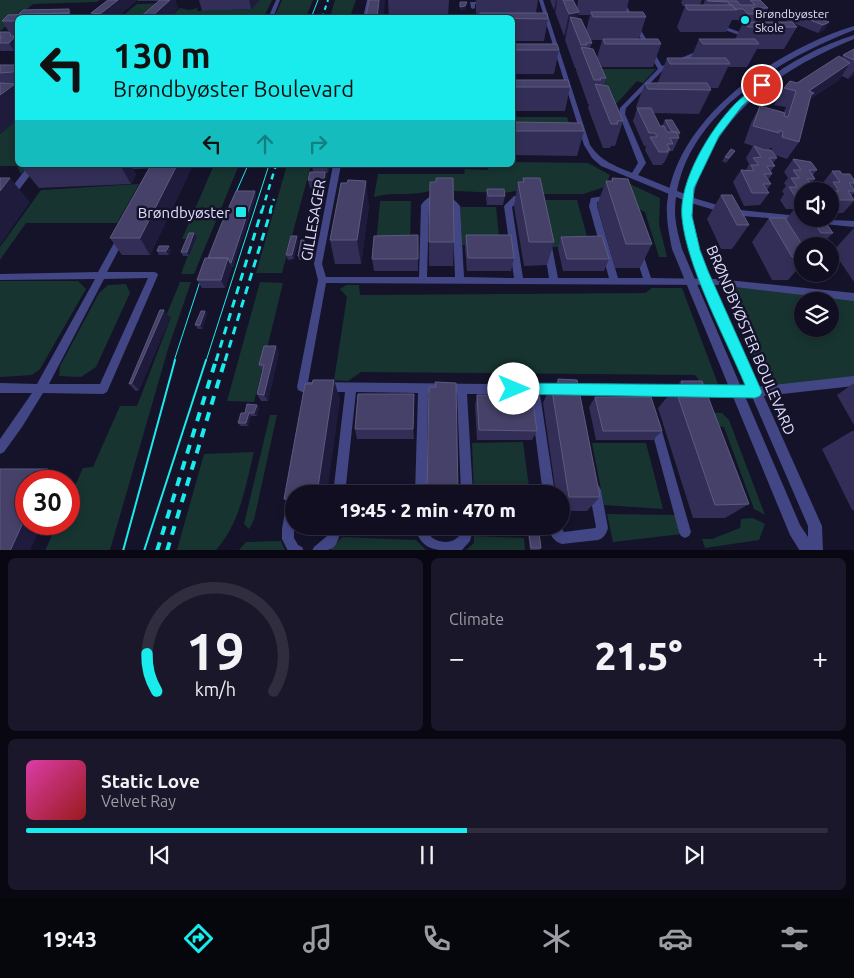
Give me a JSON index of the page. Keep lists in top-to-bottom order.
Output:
{
  "streets": {
    "street": ["GILLESAGER", "BRØNDBYØSTER BOULEVARD"]
  },
  "places": {
    "other": ["Brøndbyøster Skole"],
    "transit": ["Brøndbyøster"]
  },
  "page": {
    "turn": ["130 m", "Brøndbyøster Boulevard"],
    "limit": "30",
    "trip": "19:45 · 2 min · 470 m",
    "tile": "Climate",
    "heat": ["−", "21.5°", "+"],
    "song": ["Static Love", "Velvet Ray"],
    "tabs": "19:43",
    "gauge": ["19", "km/h"]
  }
}
